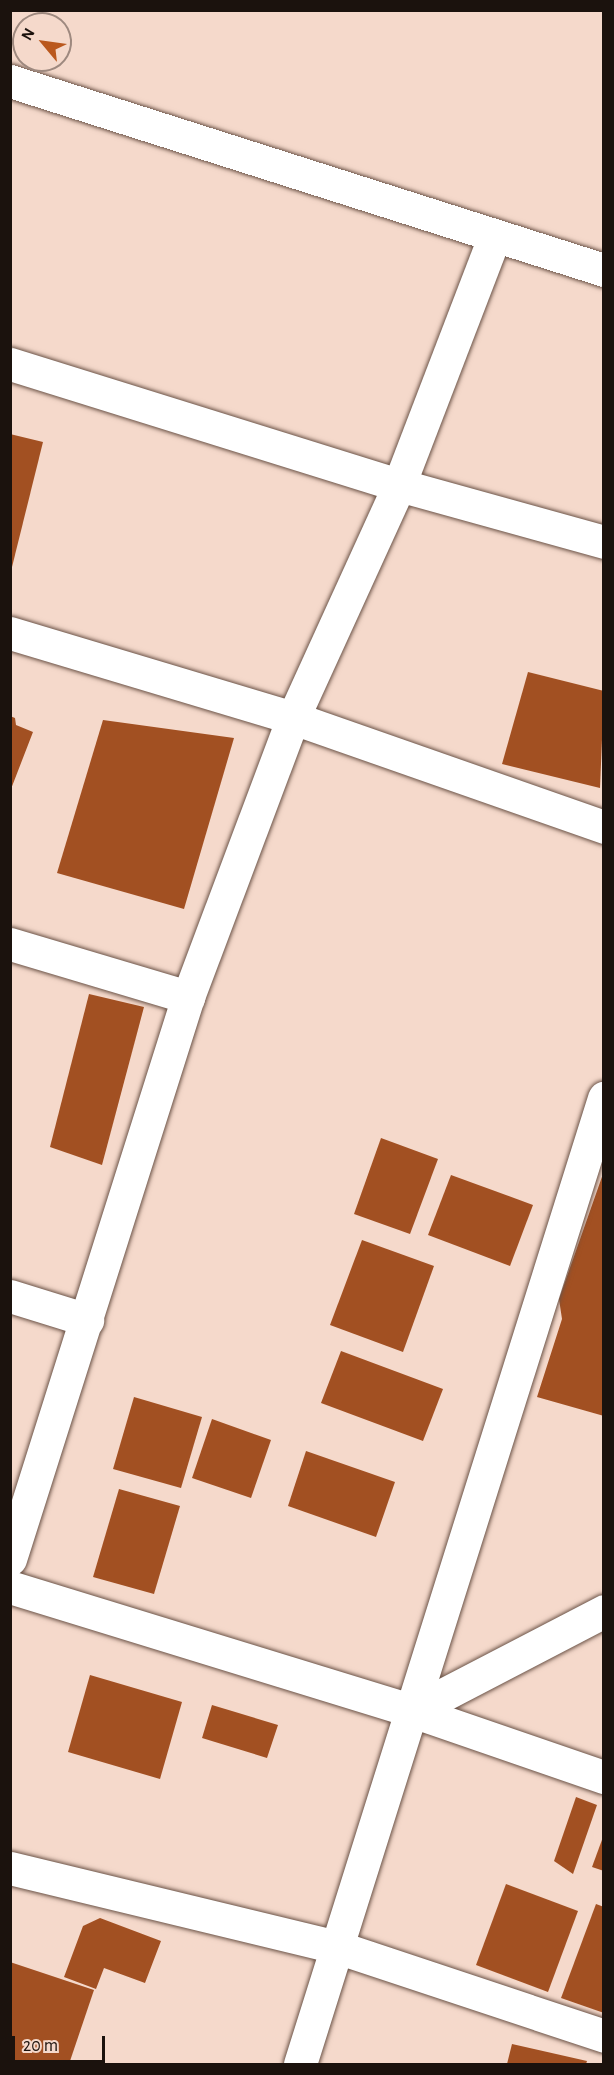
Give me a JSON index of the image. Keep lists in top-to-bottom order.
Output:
{
  "scale_bar": "20 m",
  "north": "top left"
}
